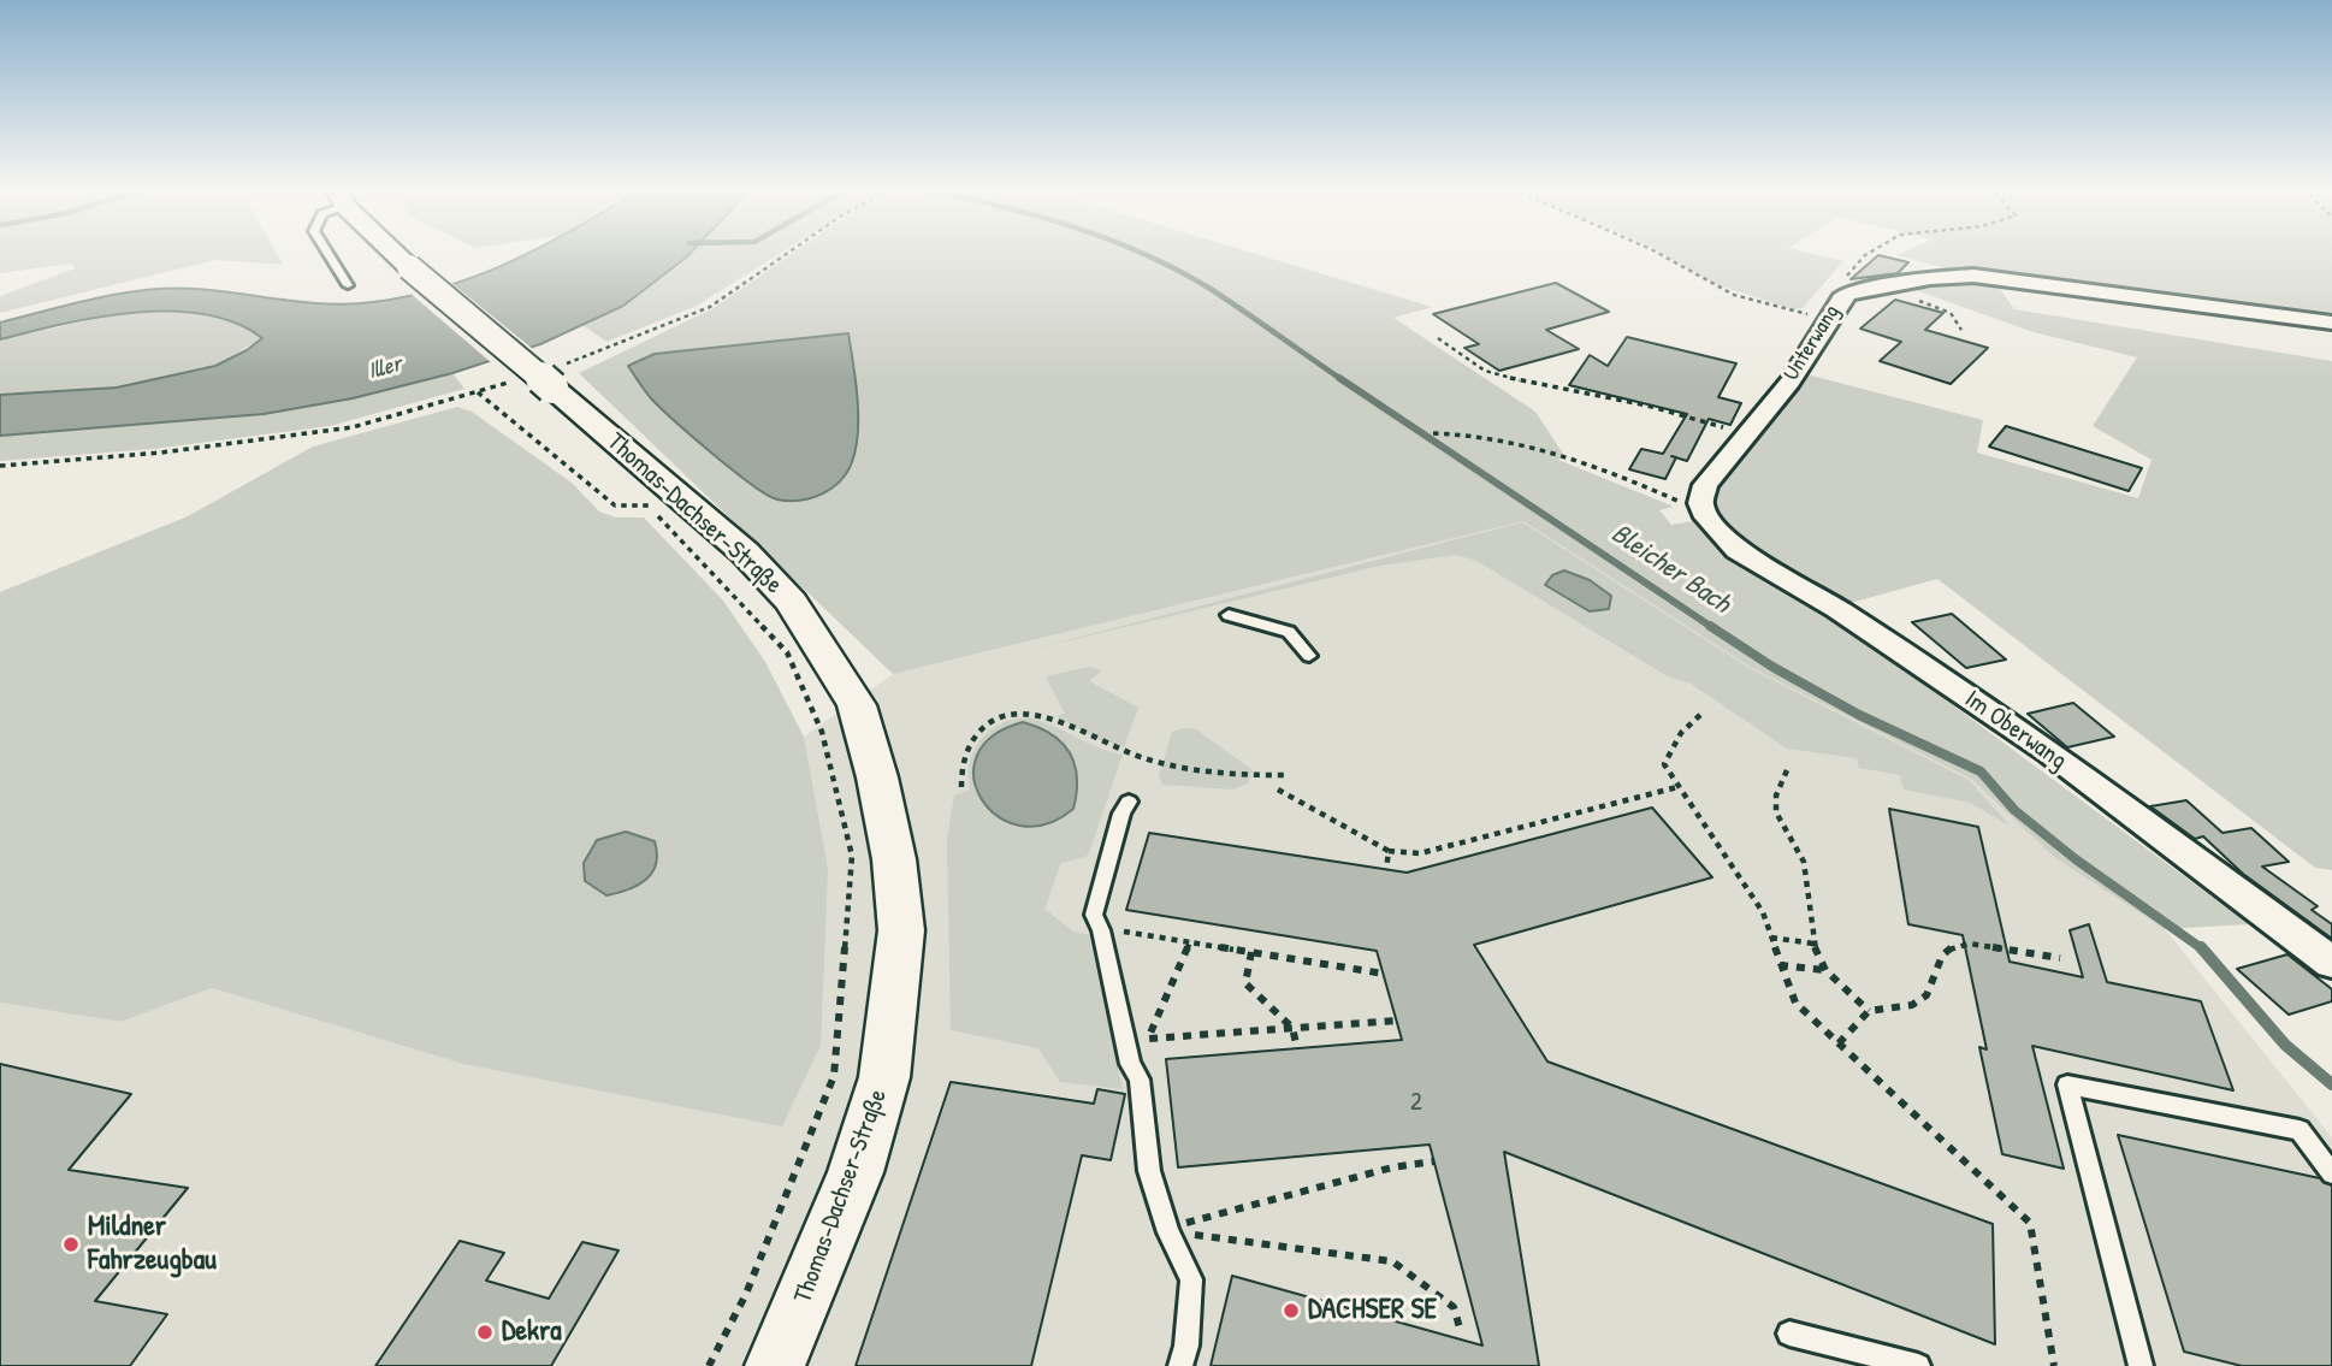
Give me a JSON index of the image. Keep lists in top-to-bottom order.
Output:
{
  "streets": {
    "street": ["Unterwang", "Thomas-Dachser-Straße", "Im Oberwang"]
  },
  "crossings": [
    ["Unterwang", "Im Oberwang"]
  ],
  "water": ["Iller", "Bleicher Bach"],
  "places": ["Mildner Fahrzeugbau", "DACHSER SE", "Dekra"],
  "house_numbers": ["2"]
}
